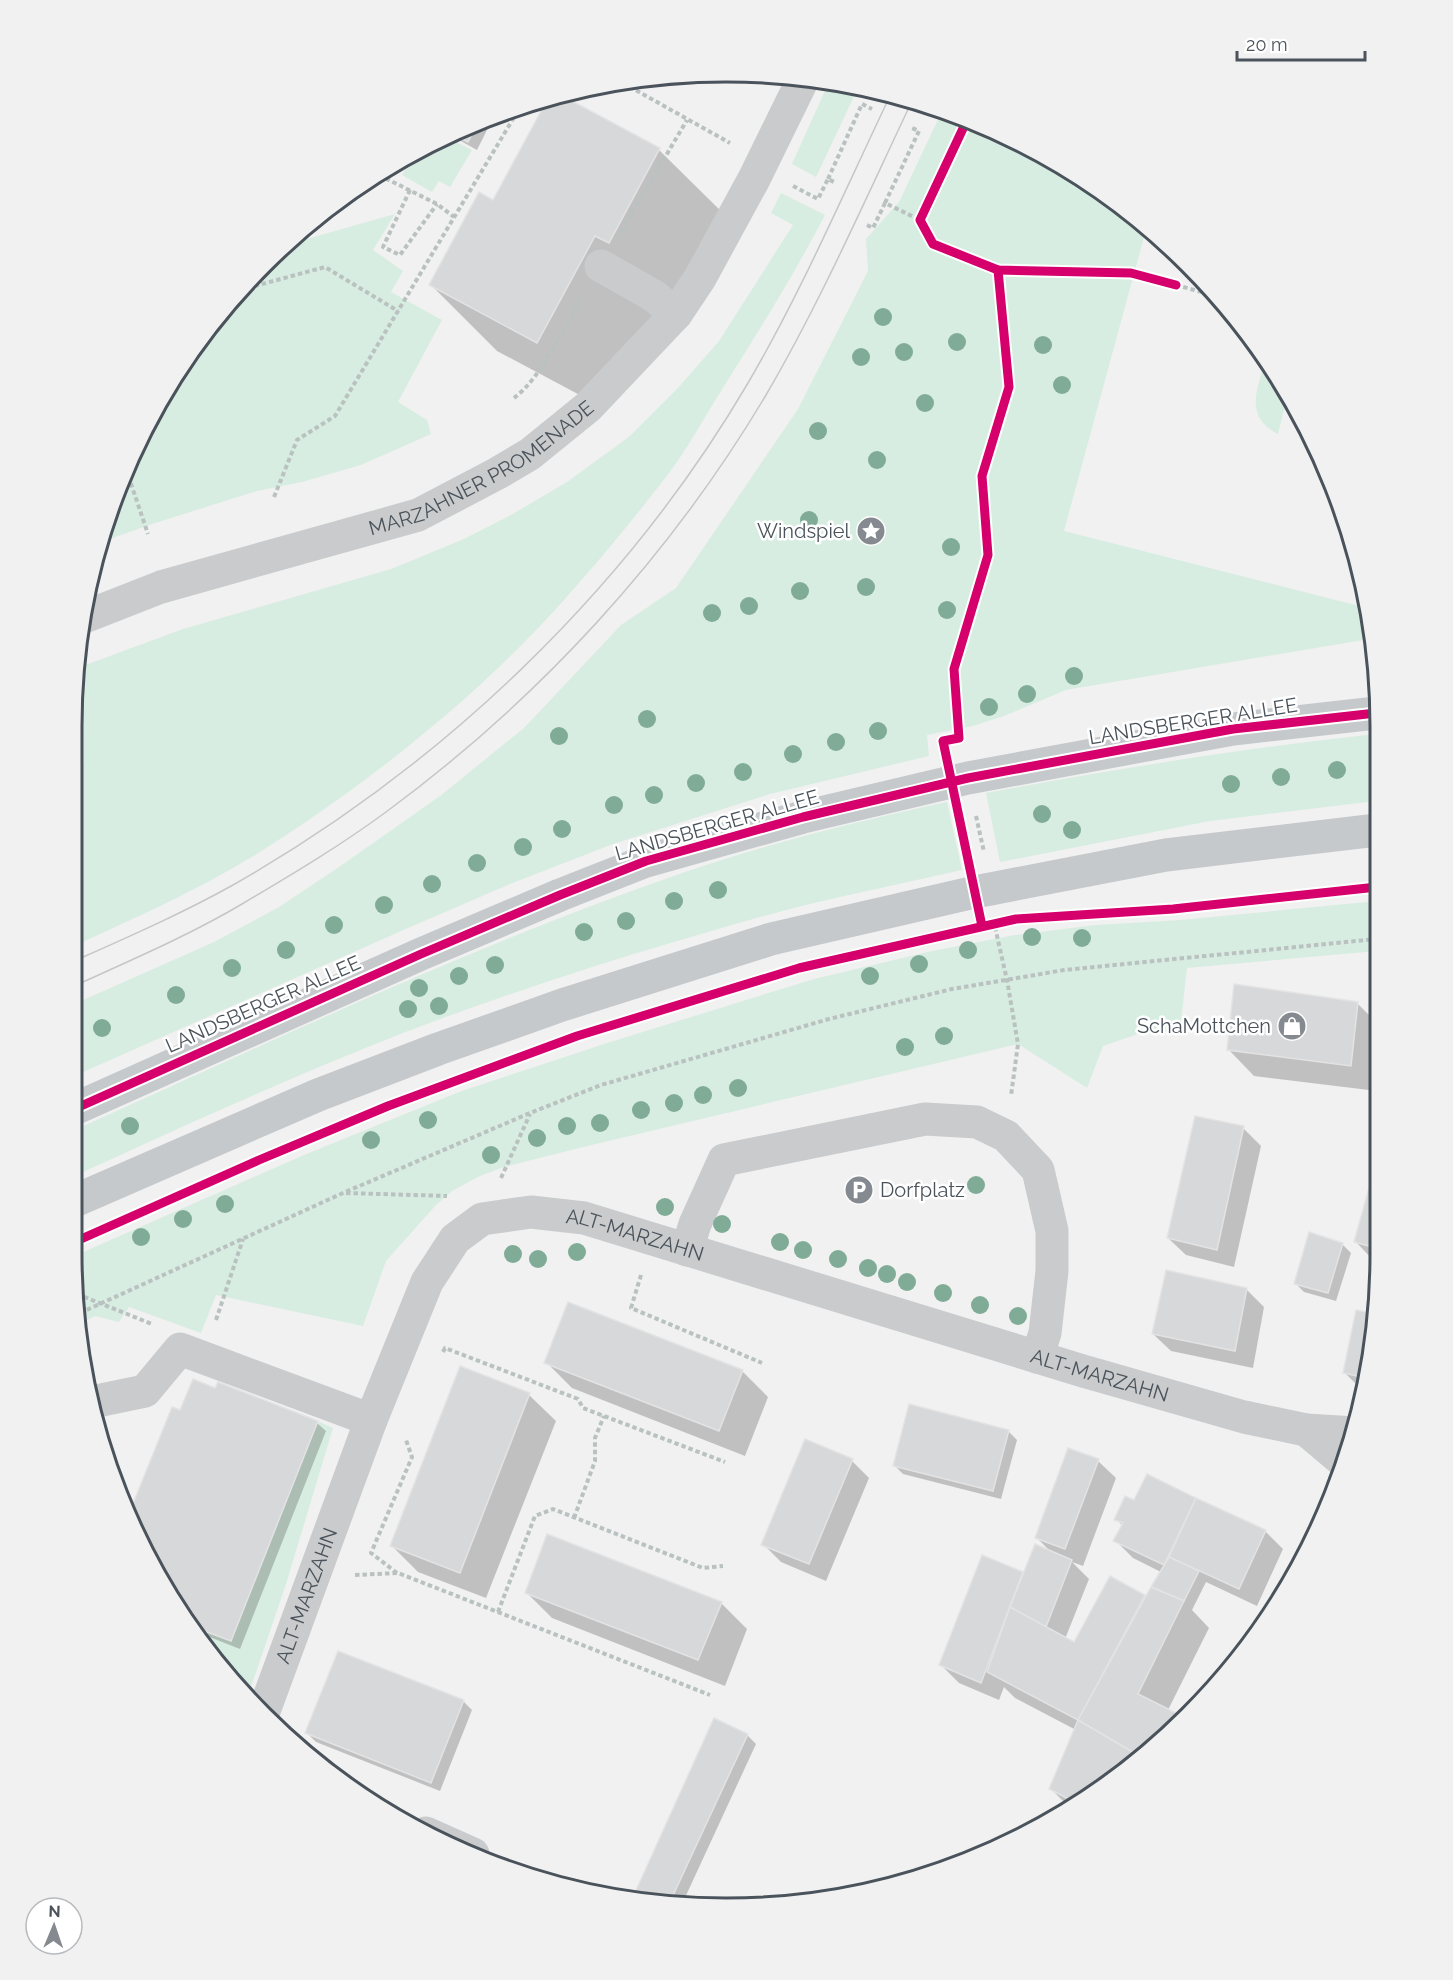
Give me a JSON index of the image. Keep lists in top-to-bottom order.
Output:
{
  "streets": {
    "main road": ["LANDSBERGER ALLEE"],
    "street": ["MARZAHNER PROMENADE", "ALT-MARZAHN"]
  },
  "places": {
    "place": ["Windspiel"],
    "shop": ["SchaMottchen"],
    "parking": ["Dorfplatz"]
  },
  "scale_bar": "20 m",
  "north": "top"
}
